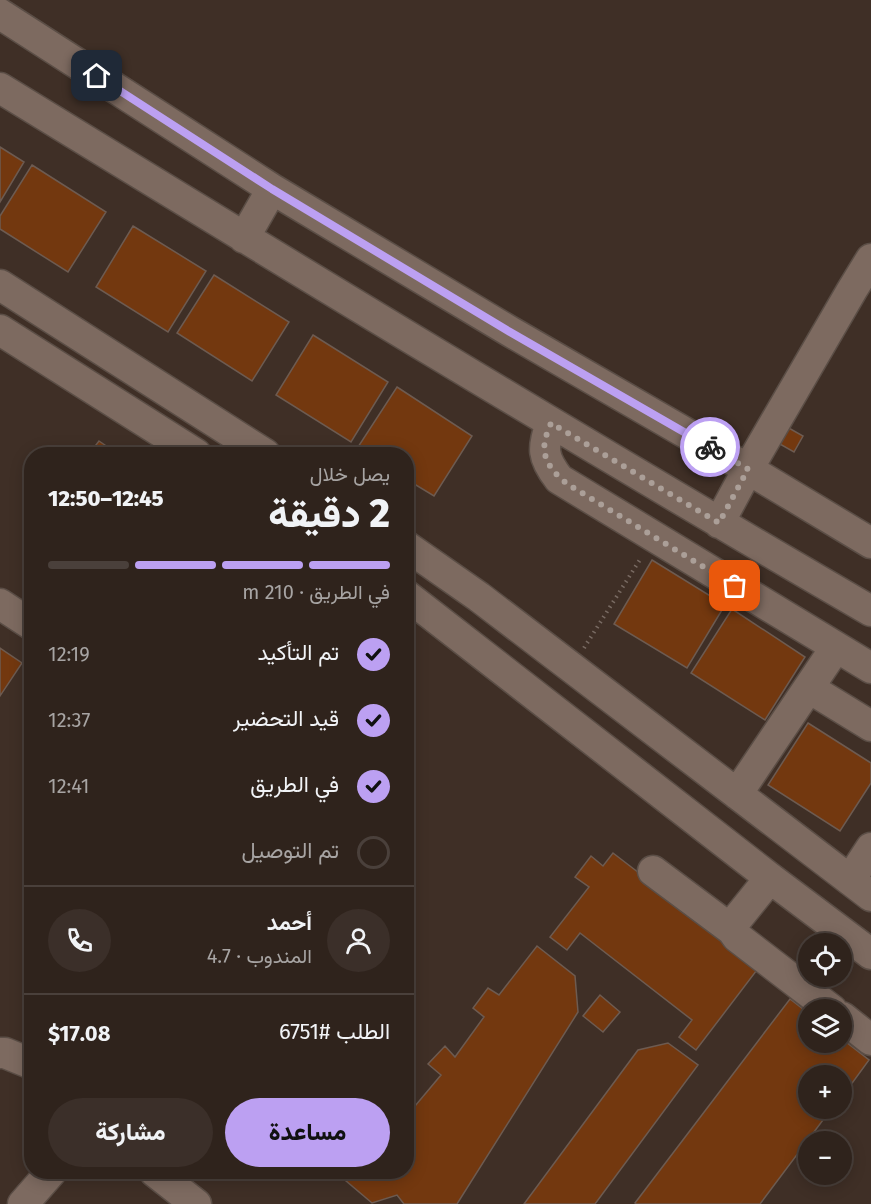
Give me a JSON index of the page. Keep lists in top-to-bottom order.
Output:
{
  "page": {
    "heading": ["2 دقيقة", "يصل خلال", "12:45–12:50"],
    "panel": [
      "أحمد",
      "المندوب · 4.7",
      "الطلب #6751",
      "$17.08"
    ],
    "bar": "في الطريق · 210 m",
    "list": [
      ["تم التأكيد", "12:19"],
      ["قيد التحضير", "12:37"],
      ["في الطريق", "12:41"],
      "تم التوصيل"
    ],
    "map_buttons": ["+", "−"],
    "buttons": ["مساعدة", "مشاركة"]
  }
}
